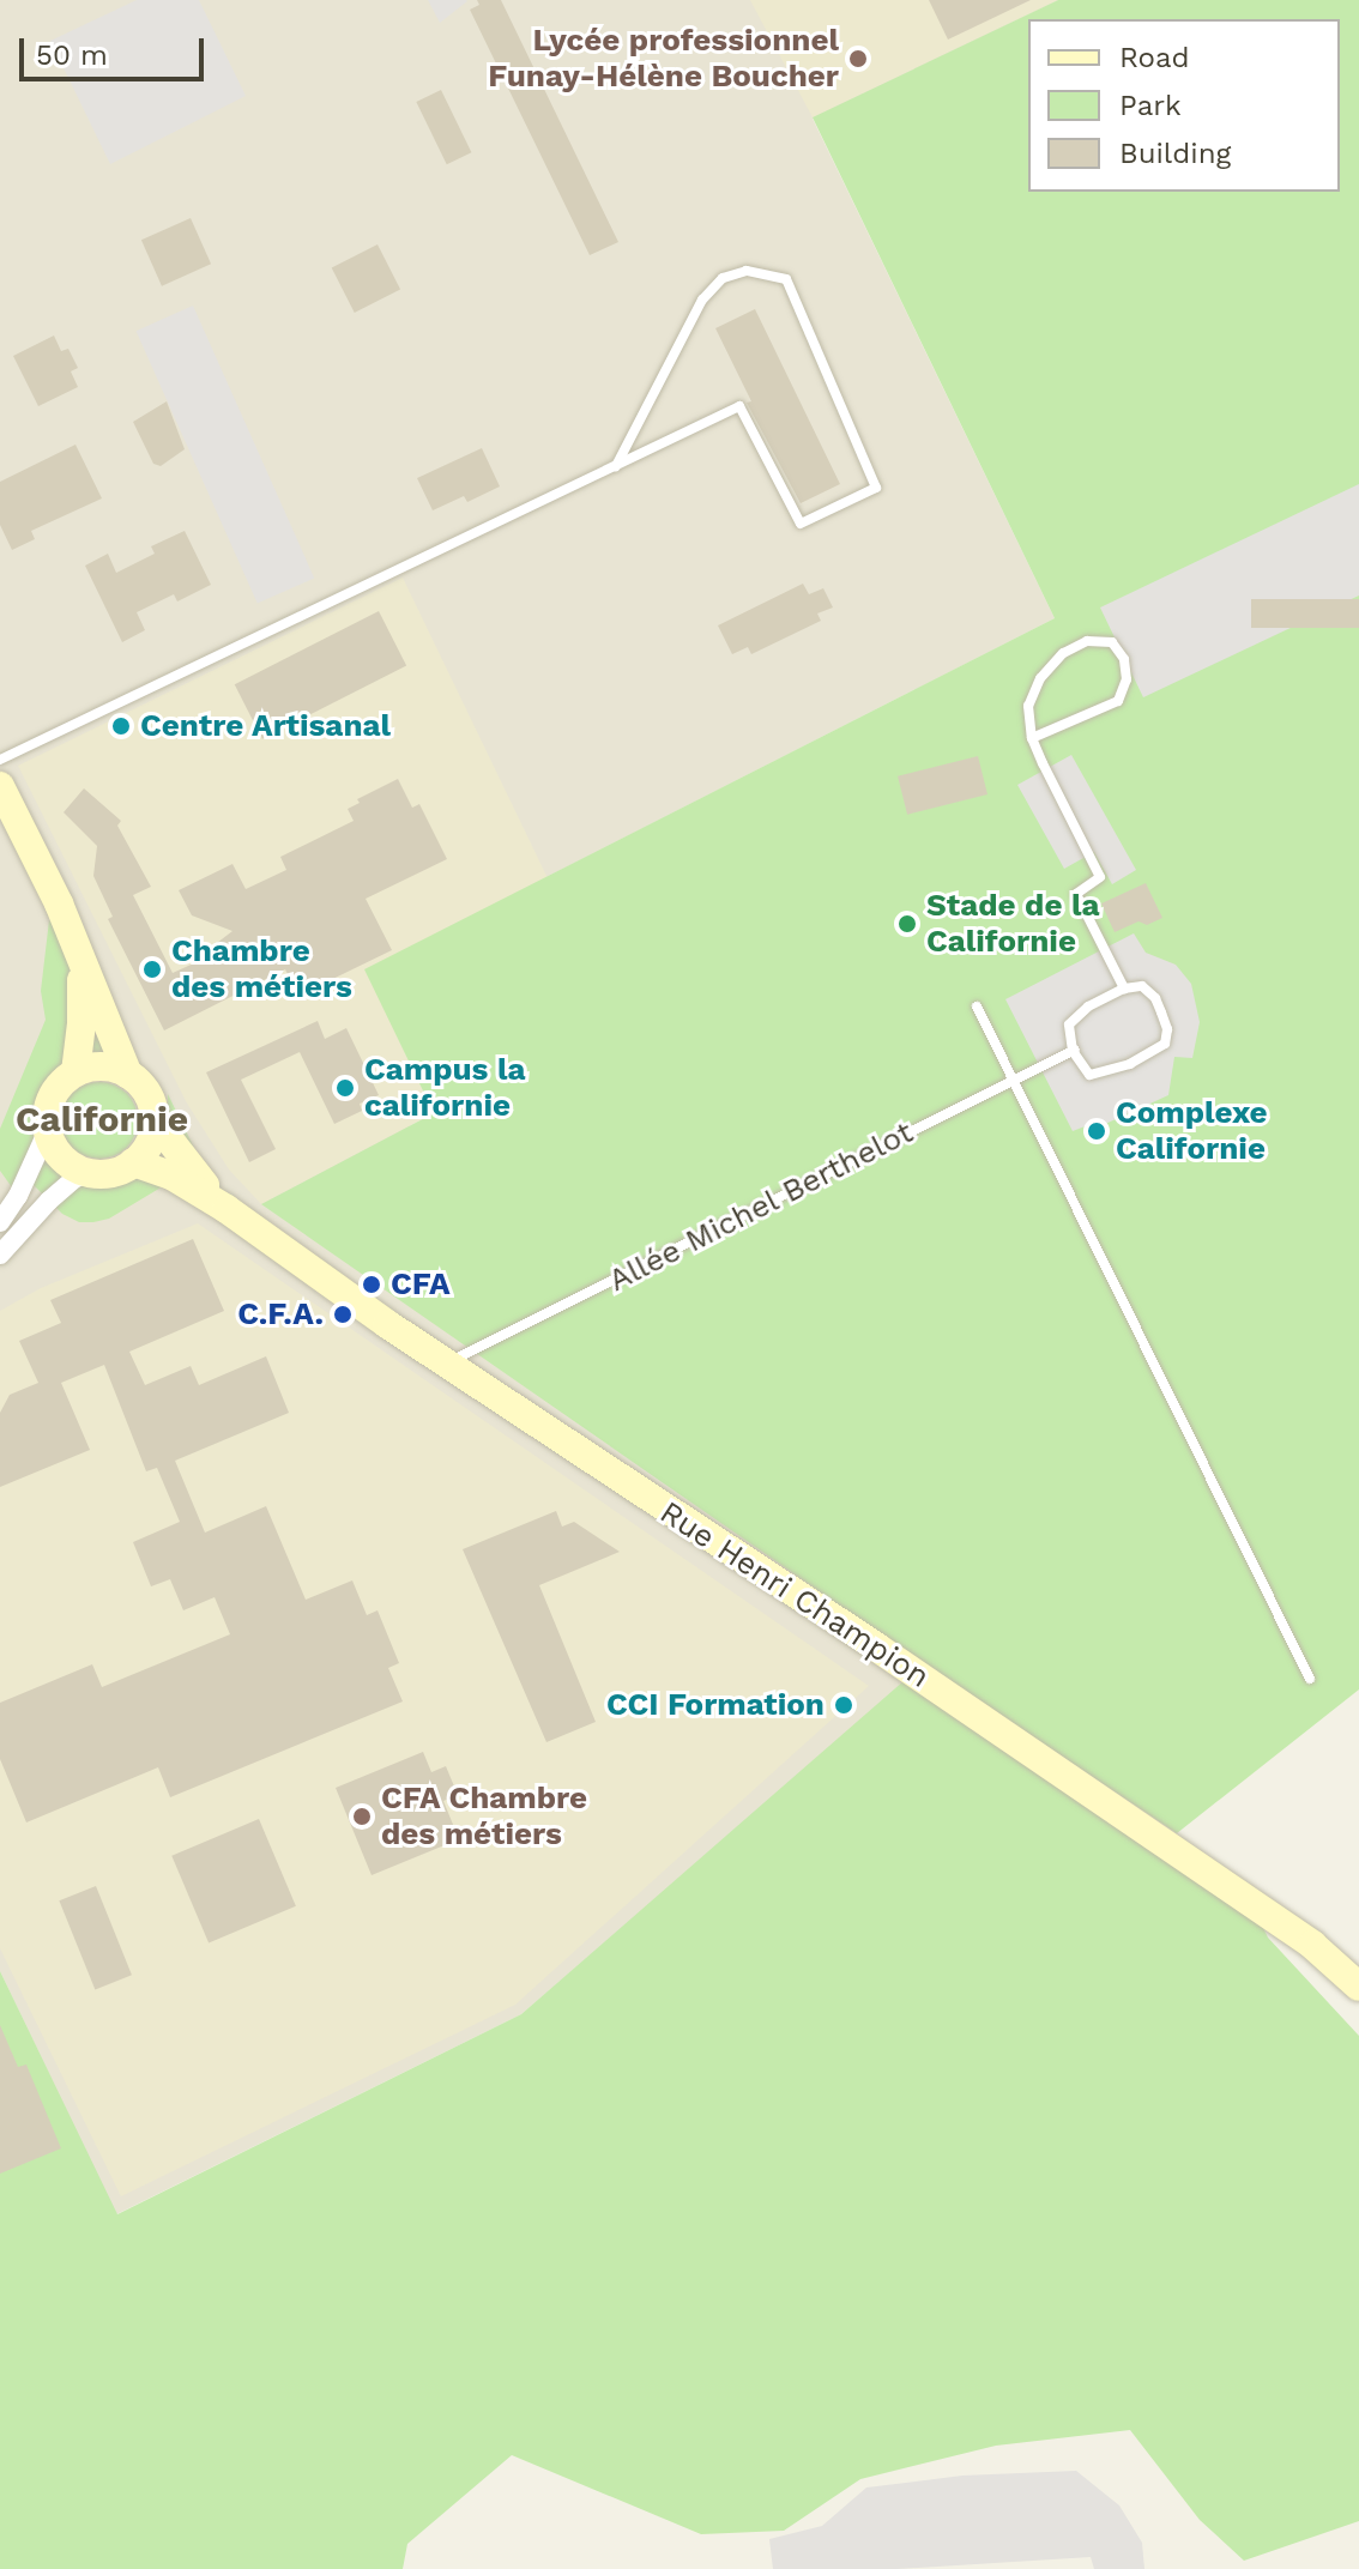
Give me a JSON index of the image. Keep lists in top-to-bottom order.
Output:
{
  "streets": {
    "street": ["Rue Henri Champion"],
    "lane": ["Allée Michel Berthelot"]
  },
  "crossings": [
    ["Allée Michel Berthelot", "Rue Henri Champion"]
  ],
  "districts": ["Californie"],
  "places": [
    "Lycée professionnel Funay-Hélène Boucher",
    "Centre Artisanal",
    "Stade de la Californie",
    "Chambre des métiers",
    "Campus la californie",
    "Complexe Californie",
    "CFA",
    "C.F.A.",
    "CCI Formation",
    "CFA Chambre des métiers"
  ],
  "legend": ["Road", "Park", "Building"],
  "scale_bar": "50 m"
}
